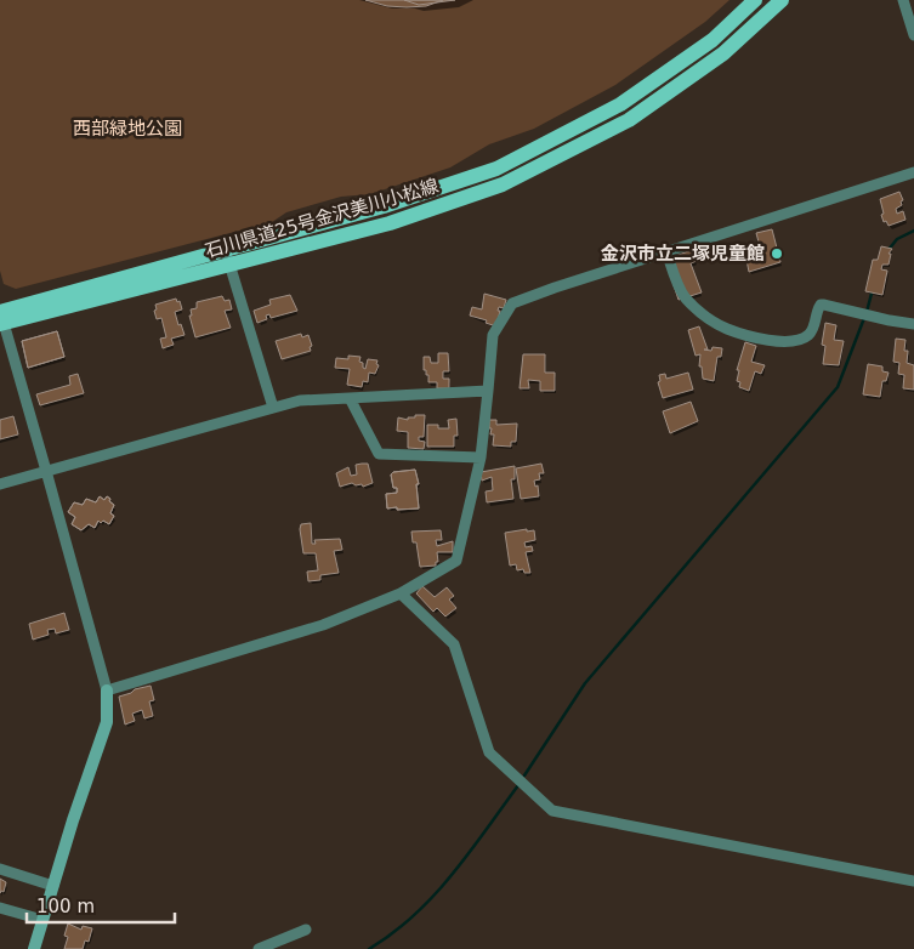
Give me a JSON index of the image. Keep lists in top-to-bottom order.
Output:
{
  "streets": {
    "main road": ["石川県道25号金沢美川小松線"]
  },
  "parks": ["西部緑地公園"],
  "places": ["金沢市立二塚児童館"],
  "scale_bar": "100 m"
}
